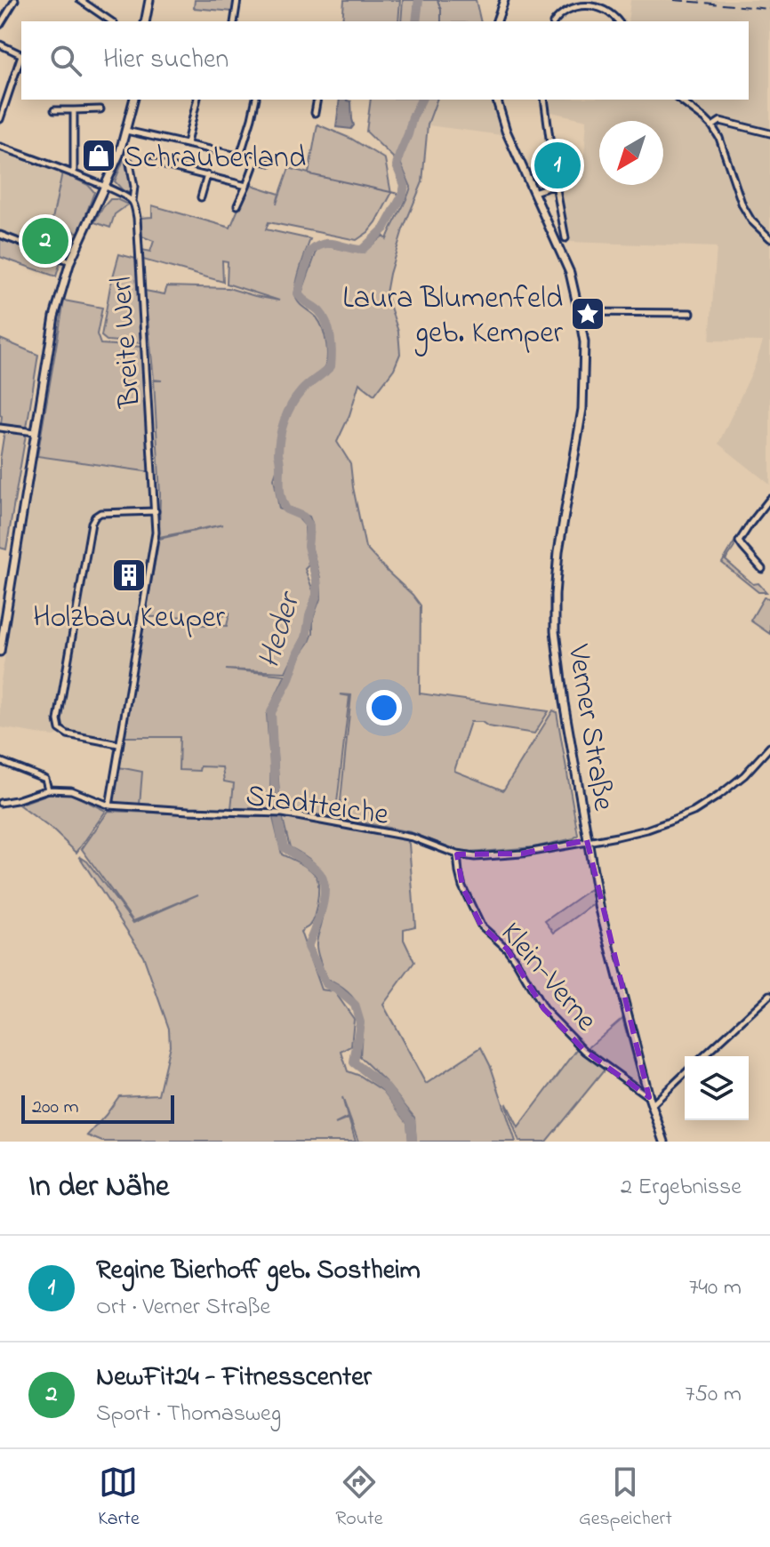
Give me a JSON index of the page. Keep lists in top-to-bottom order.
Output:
{
  "streets": {
    "main road": ["Verner Straße"],
    "street": ["Breite Werl", "Stadtteiche", "Klein-Verne"]
  },
  "crossings": [
    ["Breite Werl", "Stadtteiche"],
    ["Verner Straße", "Stadtteiche"],
    ["Verner Straße", "Klein-Verne"],
    ["Stadtteiche", "Klein-Verne"]
  ],
  "water": ["Heder"],
  "places": {
    "shop": ["Schrauberland"],
    "place": ["Laura Blumenfeld geb. Kemper"],
    "building": ["Holzbau Keuper"]
  },
  "scale_bar": "200 m",
  "north": "bottom left",
  "page": {
    "search": "Hier suchen",
    "pins": ["1", "2"],
    "scale": "200 m",
    "heading": ["In der Nähe", "2 Ergebnisse"],
    "list": [
      {
        "mark": "1",
        "name": "Regine Bierhoff geb. Sostheim",
        "note": "Ort · Verner Straße",
        "value": "740 m"
      },
      {
        "mark": "2",
        "name": "NewFit24 - Fitnesscenter",
        "note": "Sport · Thomasweg",
        "value": "750 m"
      }
    ],
    "nav": ["Karte", "Route", "Gespeichert"]
  }
}
